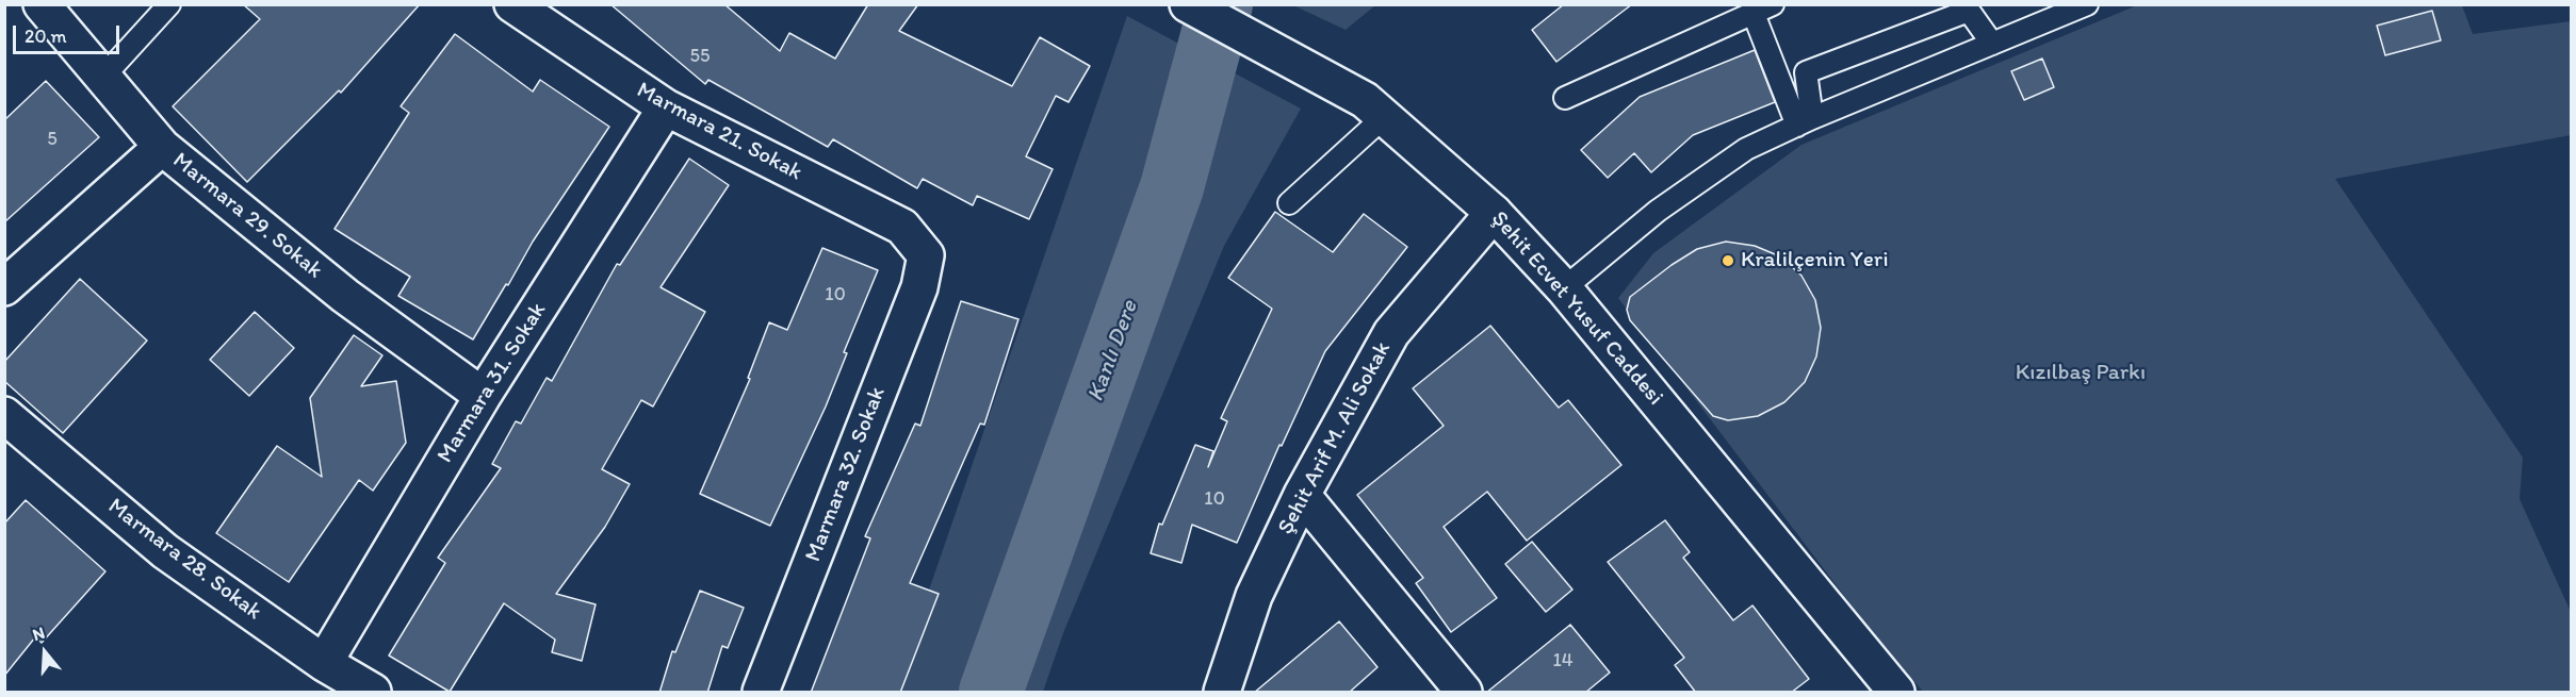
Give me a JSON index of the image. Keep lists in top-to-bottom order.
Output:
{
  "streets": {
    "street": [
      "Marmara 21. Sokak",
      "Marmara 29. Sokak",
      "Şehit Ecvet Yusuf Caddesi",
      "Marmara 31. Sokak",
      "Şehit Arif M. Ali Sokak",
      "Marmara 32. Sokak",
      "Marmara 28. Sokak"
    ]
  },
  "crossings": [
    ["Marmara 21. Sokak", "Marmara 31. Sokak"],
    ["Marmara 21. Sokak", "Marmara 32. Sokak"],
    ["Marmara 29. Sokak", "Marmara 31. Sokak"],
    ["Şehit Ecvet Yusuf Caddesi", "Şehit Arif M. Ali Sokak"],
    ["Marmara 31. Sokak", "Marmara 28. Sokak"]
  ],
  "water": ["Kanlı Dere"],
  "parks": ["Kızılbaş Parkı"],
  "places": ["Kralilçenin Yeri"],
  "house_numbers": [
    "55",
    "5",
    "10",
    "10",
    "14"
  ],
  "scale_bar": "20 m",
  "north": "top"
}
